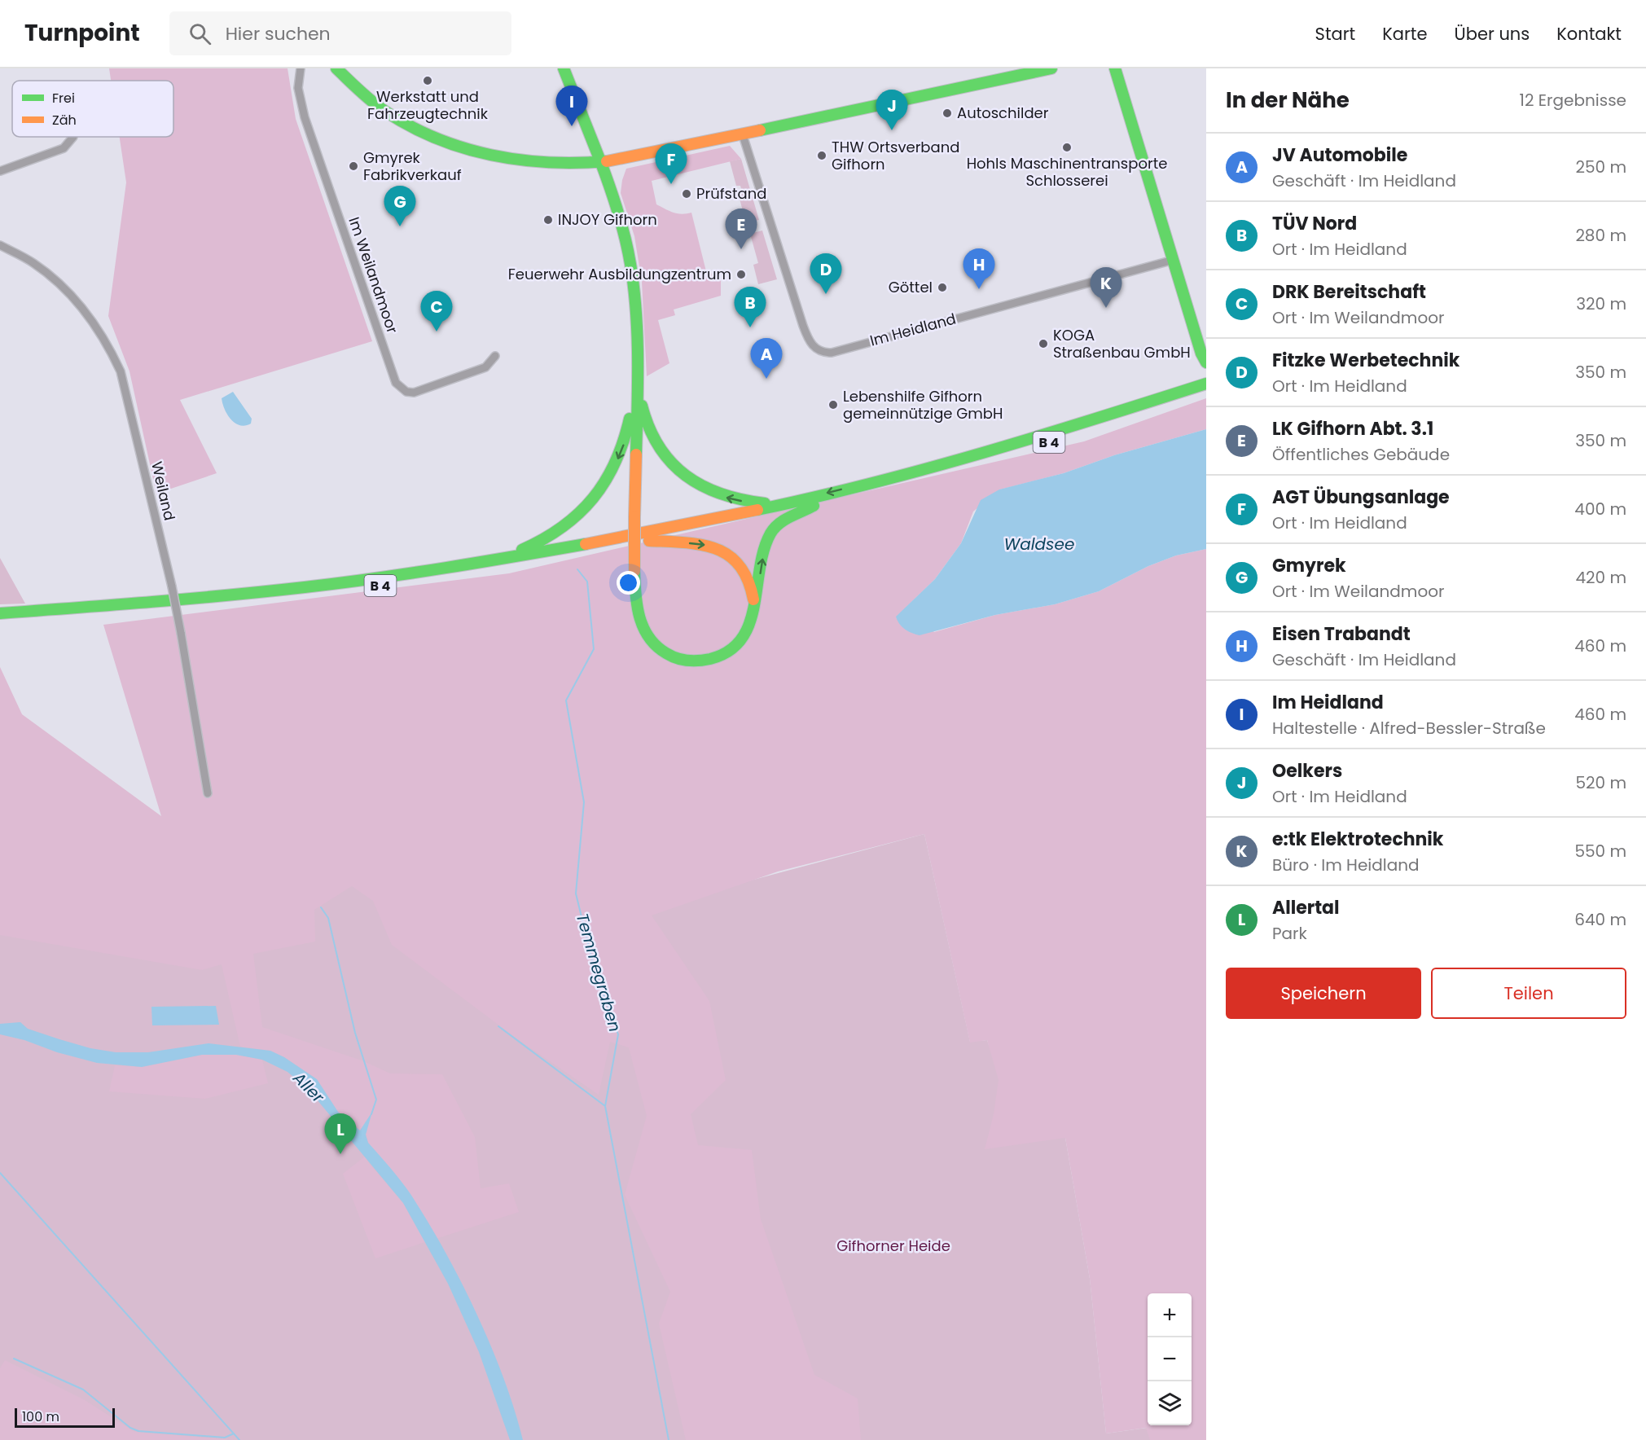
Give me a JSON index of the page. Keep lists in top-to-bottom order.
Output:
{
  "streets": {
    "main road": ["B 4"],
    "street": ["Im Weilandmoor", "Im Heidland", "Weiland"]
  },
  "water": ["Waldsee", "Temmegraben", "Aller"],
  "parks": ["Gifhorner Heide"],
  "places": [
    "Werkstatt und Fahrzeugtechnik",
    "Autoschilder",
    "Hohls Maschinentransporte Schlosserei",
    "THW Ortsverband Gifhorn",
    "Gmyrek Fabrikverkauf",
    "Prüfstand",
    "INJOY Gifhorn",
    "Feuerwehr Ausbildungzentrum",
    "Göttel",
    "KOGA Straßenbau GmbH",
    "Lebenshilfe Gifhorn gemeinnützige GmbH"
  ],
  "legend": ["Frei", "Zäh"],
  "scale_bar": "100 m",
  "page": {
    "header": "Turnpoint",
    "search": "Hier suchen",
    "nav": [
      "Start",
      "Karte",
      "Über uns",
      "Kontakt"
    ],
    "heading": ["In der Nähe", "12 Ergebnisse"],
    "pins": [
      "I",
      "J",
      "F",
      "G",
      "E",
      "H",
      "D",
      "K",
      "B",
      "C",
      "A",
      "L"
    ],
    "list": [
      {
        "mark": "A",
        "name": "JV Automobile",
        "note": "Geschäft · Im Heidland",
        "value": "250 m"
      },
      {
        "mark": "B",
        "name": "TÜV Nord",
        "note": "Ort · Im Heidland",
        "value": "280 m"
      },
      {
        "mark": "C",
        "name": "DRK Bereitschaft",
        "note": "Ort · Im Weilandmoor",
        "value": "320 m"
      },
      {
        "mark": "D",
        "name": "Fitzke Werbetechnik",
        "note": "Ort · Im Heidland",
        "value": "350 m"
      },
      {
        "mark": "E",
        "name": "LK Gifhorn Abt. 3.1",
        "note": "Öffentliches Gebäude",
        "value": "350 m"
      },
      {
        "mark": "F",
        "name": "AGT Übungsanlage",
        "note": "Ort · Im Heidland",
        "value": "400 m"
      },
      {
        "mark": "G",
        "name": "Gmyrek",
        "note": "Ort · Im Weilandmoor",
        "value": "420 m"
      },
      {
        "mark": "H",
        "name": "Eisen Trabandt",
        "note": "Geschäft · Im Heidland",
        "value": "460 m"
      },
      {
        "mark": "I",
        "name": "Im Heidland",
        "note": "Haltestelle · Alfred-Bessler-Straße",
        "value": "460 m"
      },
      {
        "mark": "J",
        "name": "Oelkers",
        "note": "Ort · Im Heidland",
        "value": "520 m"
      },
      {
        "mark": "K",
        "name": "e:tk Elektrotechnik",
        "note": "Büro · Im Heidland",
        "value": "550 m"
      },
      {
        "mark": "L",
        "name": "Allertal",
        "note": "Park",
        "value": "640 m"
      }
    ],
    "buttons": ["Speichern", "Teilen"],
    "map_buttons": ["+", "−"],
    "scale": "100 m"
  }
}
